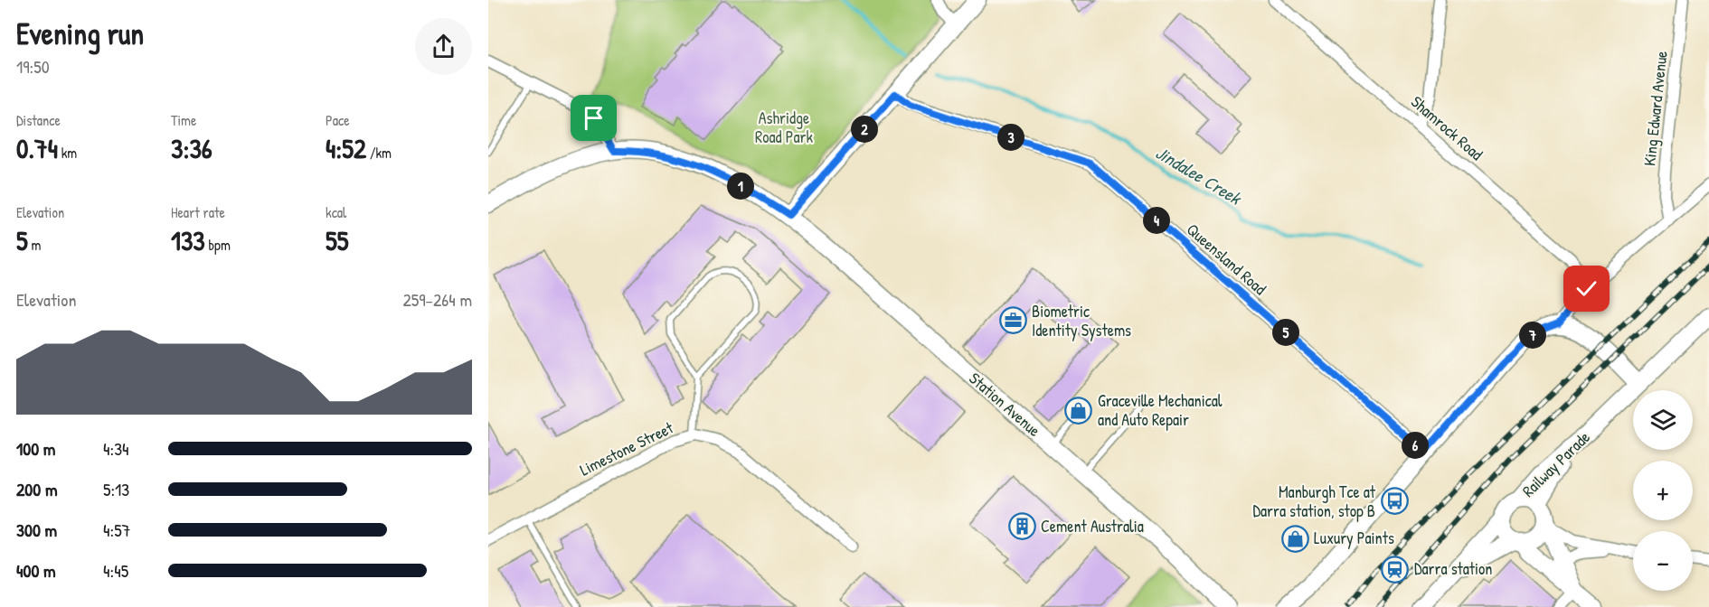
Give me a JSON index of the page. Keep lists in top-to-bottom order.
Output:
{
  "streets": {
    "street": [
      "King Edward Avenue",
      "Shamrock Road",
      "Queensland Road",
      "Station Avenue",
      "Limestone Street",
      "Railway Parade"
    ]
  },
  "water": ["Jindalee Creek"],
  "parks": ["Ashridge Road Park"],
  "places": {
    "office": ["Biometric Identity Systems"],
    "shop": ["Graceville Mechanical and Auto Repair", "Luxury Paints"],
    "bus stop": ["Manburgh Tce at Darra station, stop B"],
    "building": ["Cement Australia"],
    "station": ["Darra station"]
  },
  "page": {
    "heading": ["Evening run", "19:50"],
    "stats": [
      ["Distance", "0.74 km"],
      ["Time", "3:36"],
      ["Pace", "4:52 /km"],
      ["Elevation", "5 m"],
      ["Heart rate", "133 bpm"],
      ["kcal", "55"]
    ],
    "pins": [
      "2",
      "3",
      "1",
      "4",
      "5",
      "7",
      "6"
    ],
    "chart": ["Elevation", "259–264 m"],
    "map_buttons": ["+", "−"],
    "list": [
      {
        "name": "100 m",
        "note": "4:34"
      },
      {
        "name": "200 m",
        "note": "5:13"
      },
      {
        "name": "300 m",
        "note": "4:57"
      },
      {
        "name": "400 m",
        "note": "4:45"
      }
    ]
  }
}
